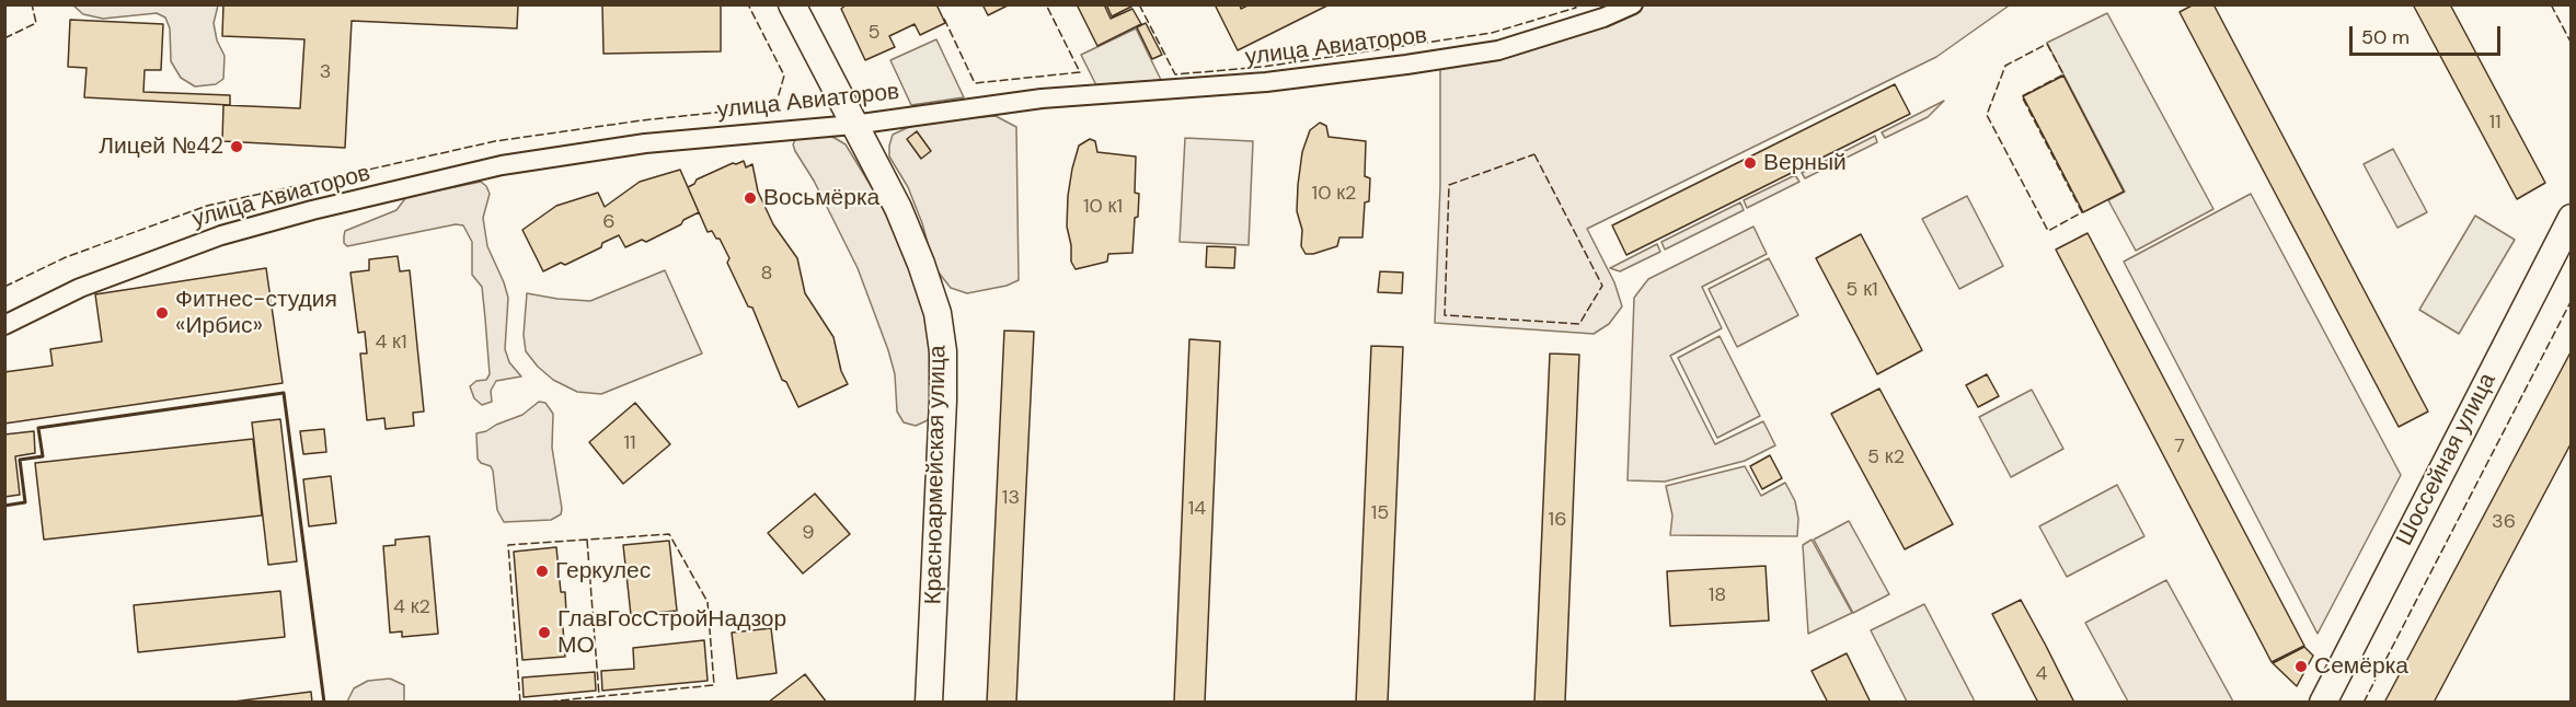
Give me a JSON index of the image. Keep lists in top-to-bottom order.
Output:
{
  "streets": {
    "street": ["улица Авиаторов", "Шоссейная улица", "Красноармейская улица"]
  },
  "crossings": [
    ["улица Авиаторов", "Красноармейская улица"]
  ],
  "places": [
    "Лицей №42",
    "Верный",
    "Восьмёрка",
    "Фитнес-студия «Ирбис»",
    "Геркулес",
    "ГлавГосСтройНадзор МО",
    "Семёрка"
  ],
  "house_numbers": [
    "5",
    "3",
    "11",
    "10 к2",
    "10 к1",
    "6",
    "8",
    "5 к1",
    "4 к1",
    "11",
    "7",
    "5 к2",
    "13",
    "14",
    "15",
    "16",
    "36",
    "9",
    "18",
    "4 к2",
    "4"
  ],
  "scale_bar": "50 m"
}
